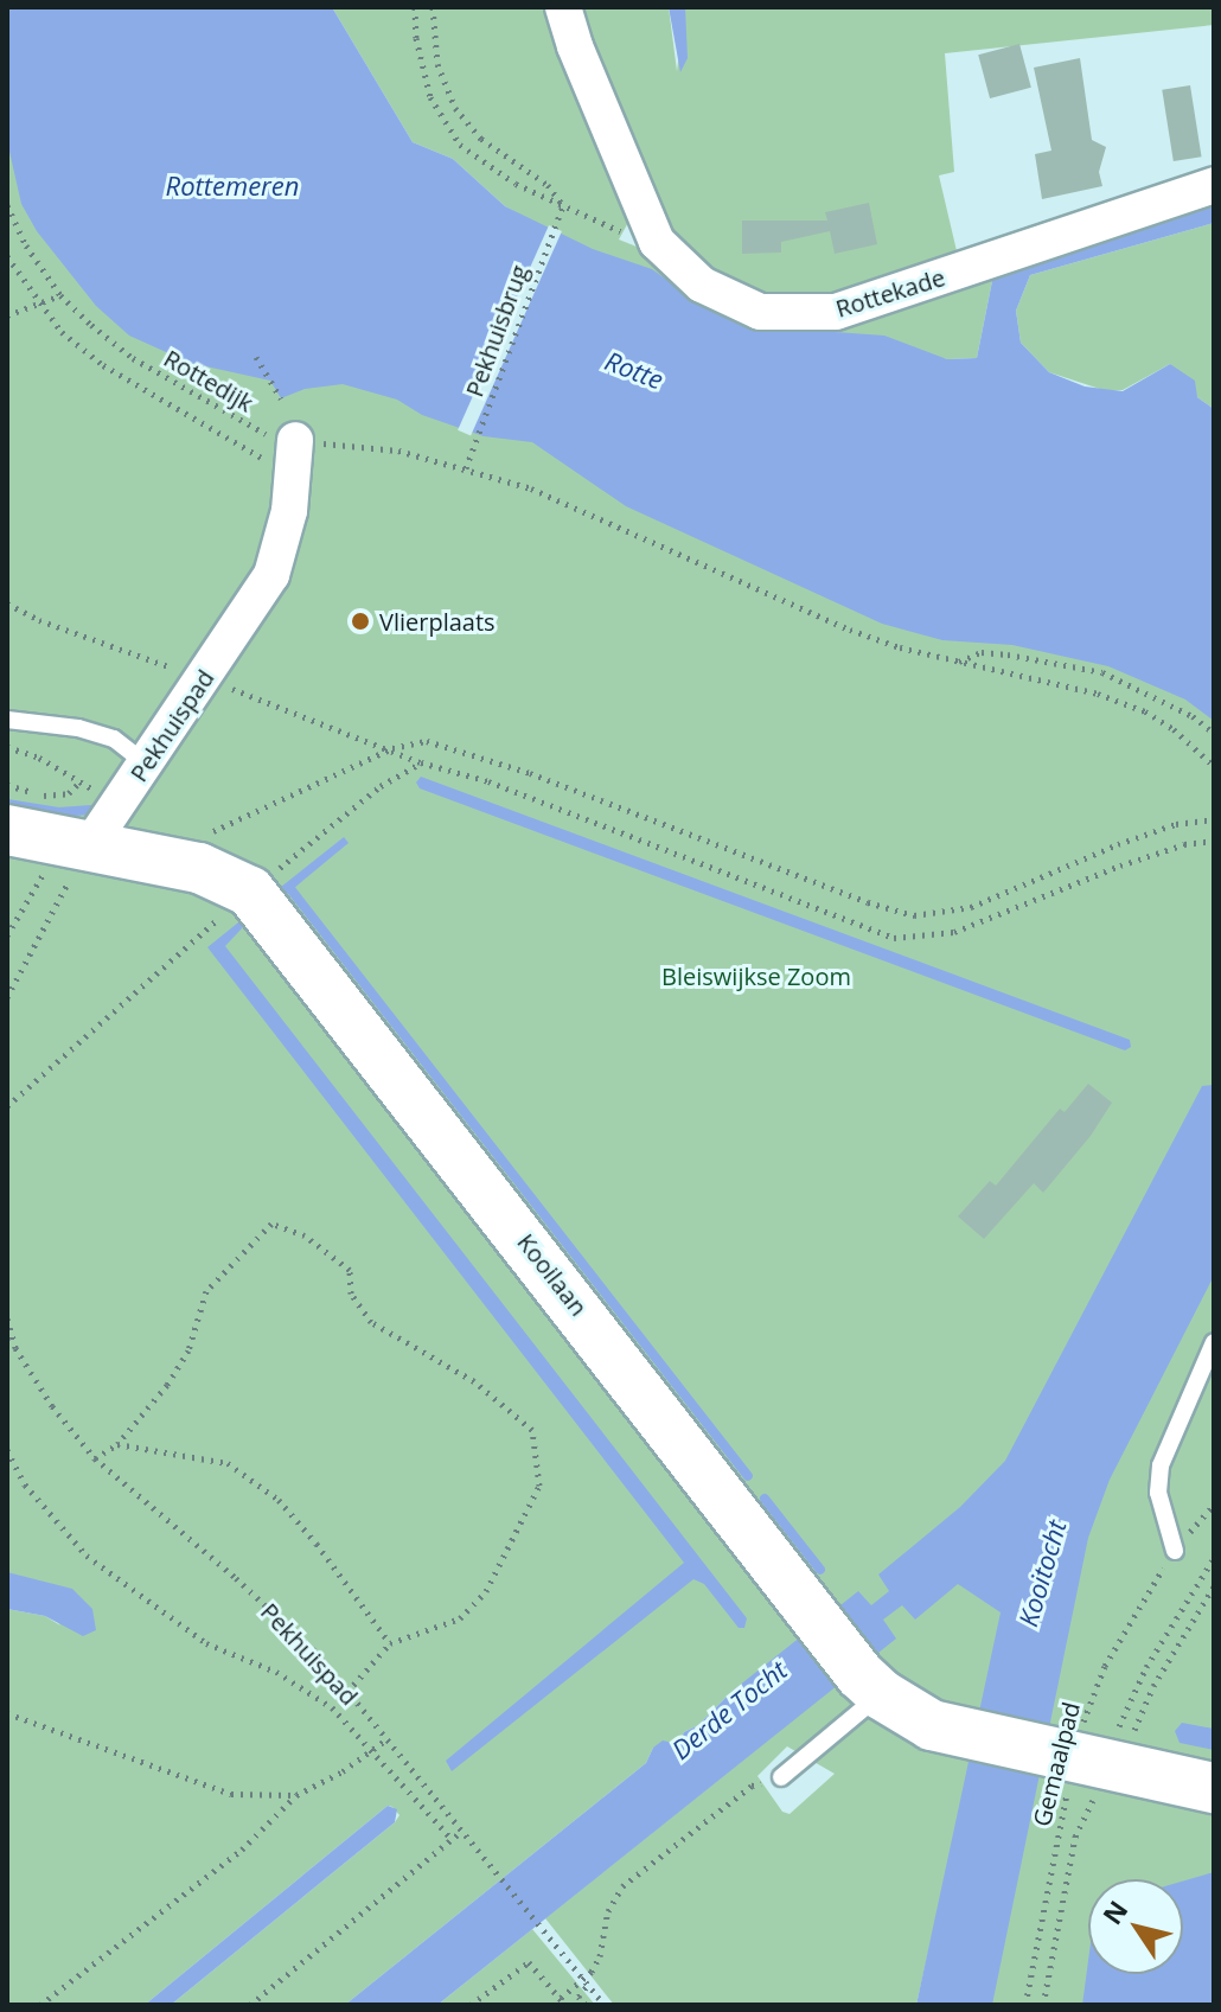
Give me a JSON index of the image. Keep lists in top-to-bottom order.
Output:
{
  "streets": {
    "street": ["Rottekade", "Pekhuispad", "Kooilaan"],
    "path": ["Pekhuisbrug", "Rottedijk", "Gemaalpad"]
  },
  "crossings": [
    ["Pekhuisbrug", "Rottedijk"],
    ["Rottedijk", "Pekhuispad"],
    ["Pekhuispad", "Kooilaan"],
    ["Kooilaan", "Gemaalpad"]
  ],
  "water": [
    "Rottemeren",
    "Rotte",
    "Kooitocht",
    "Derde Tocht"
  ],
  "parks": ["Bleiswijkse Zoom"],
  "places": ["Vlierplaats"],
  "north": "top left"
}
